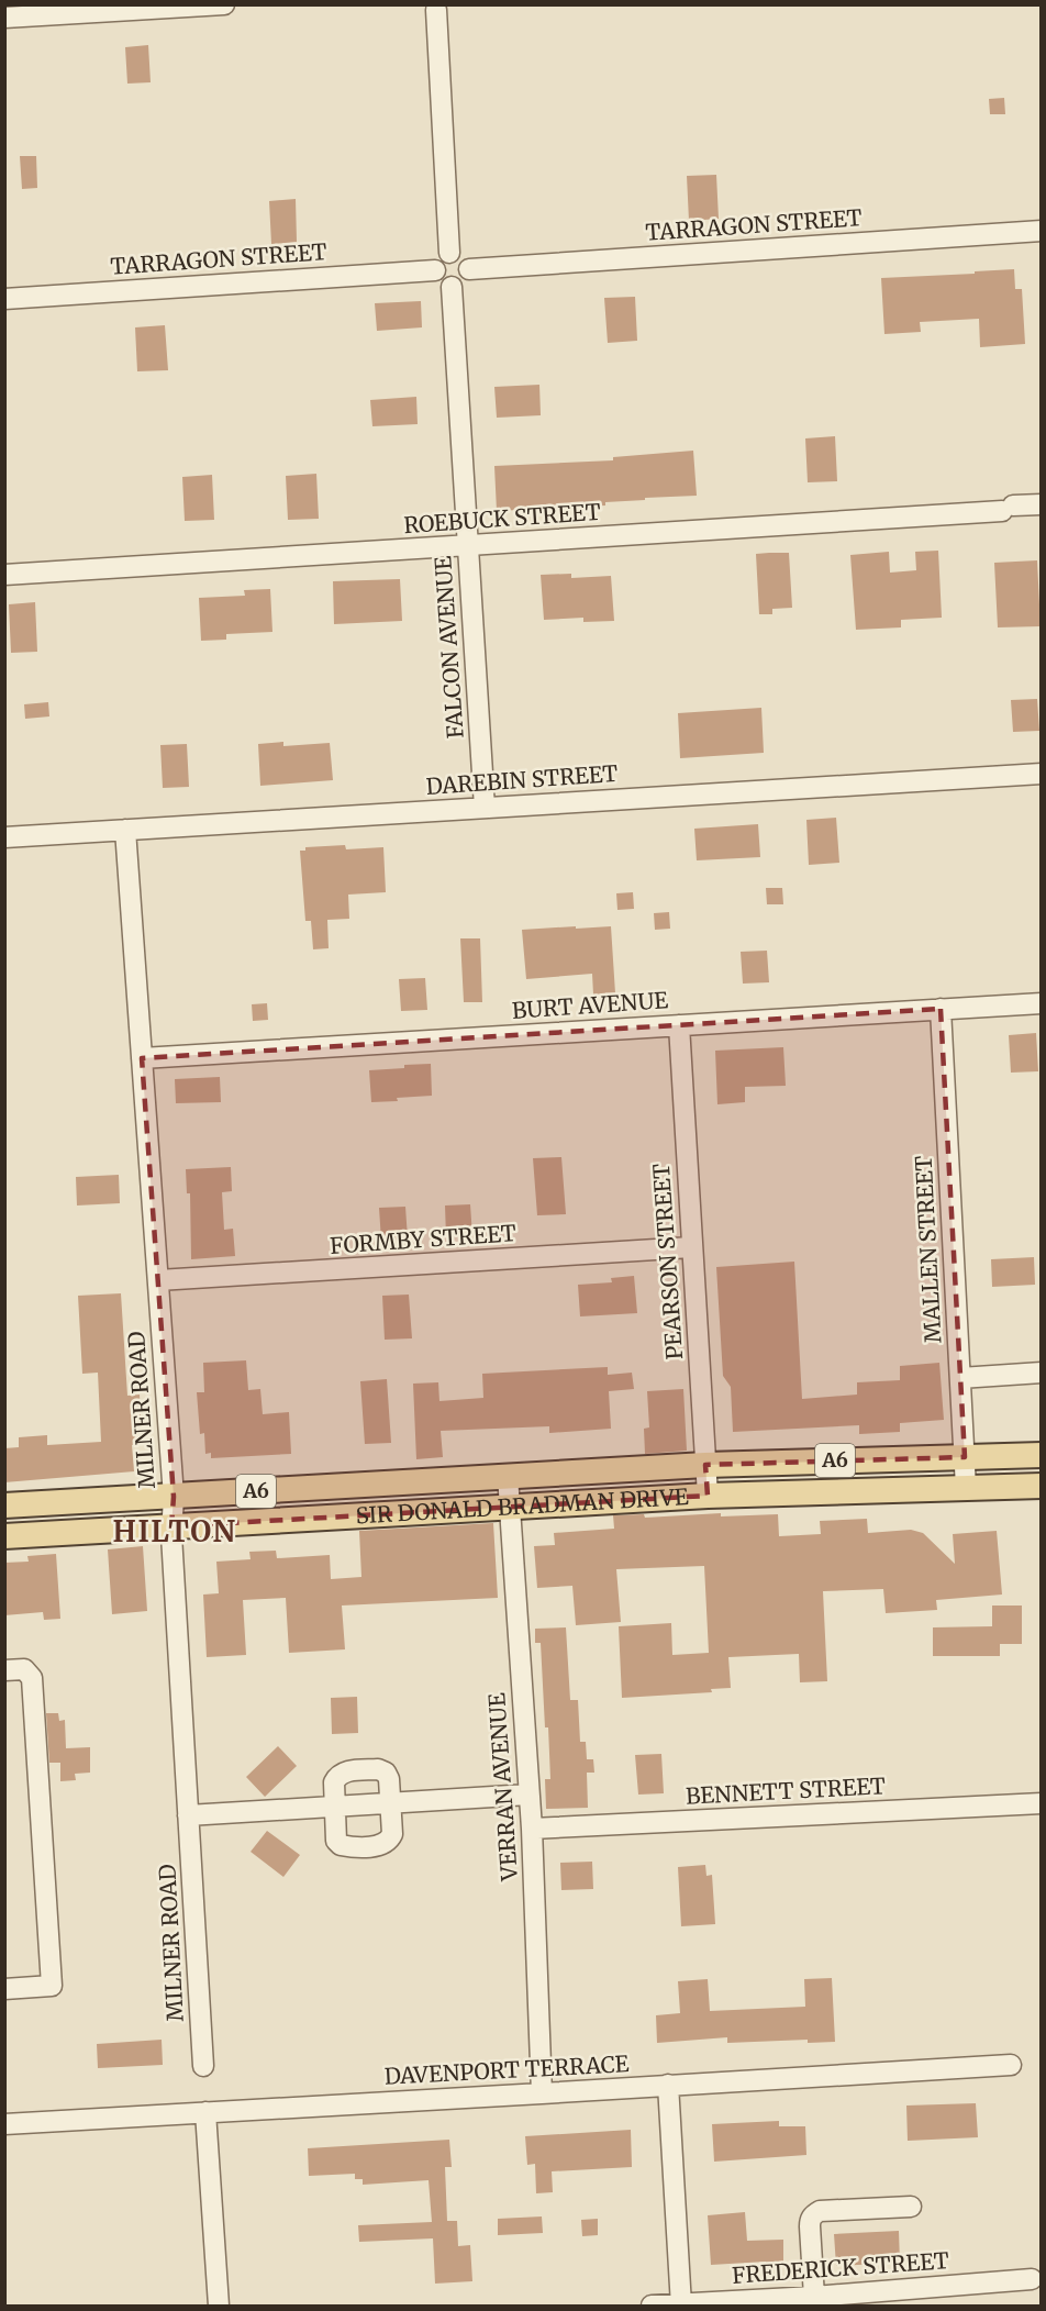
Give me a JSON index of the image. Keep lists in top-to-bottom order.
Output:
{
  "streets": {
    "main road": ["A6", "SIR DONALD BRADMAN DRIVE"],
    "street": [
      "TARRAGON STREET",
      "ROEBUCK STREET",
      "FALCON AVENUE",
      "DAREBIN STREET",
      "BURT AVENUE",
      "FORMBY STREET",
      "MALLEN STREET",
      "PEARSON STREET",
      "MILNER ROAD",
      "VERRAN AVENUE",
      "BENNETT STREET",
      "DAVENPORT TERRACE",
      "FREDERICK STREET"
    ]
  },
  "crossings": [
    ["TARRAGON STREET", "FALCON AVENUE"],
    ["ROEBUCK STREET", "FALCON AVENUE"],
    ["FALCON AVENUE", "DAREBIN STREET"],
    ["DAREBIN STREET", "MILNER ROAD"],
    ["BURT AVENUE", "MALLEN STREET"],
    ["BURT AVENUE", "PEARSON STREET"],
    ["BURT AVENUE", "MILNER ROAD"],
    ["FORMBY STREET", "PEARSON STREET"],
    ["FORMBY STREET", "MILNER ROAD"],
    ["MALLEN STREET", "SIR DONALD BRADMAN DRIVE"],
    ["PEARSON STREET", "SIR DONALD BRADMAN DRIVE"],
    ["MILNER ROAD", "SIR DONALD BRADMAN DRIVE"],
    ["SIR DONALD BRADMAN DRIVE", "VERRAN AVENUE"],
    ["VERRAN AVENUE", "BENNETT STREET"],
    ["VERRAN AVENUE", "DAVENPORT TERRACE"]
  ],
  "districts": ["HILTON"]
}
